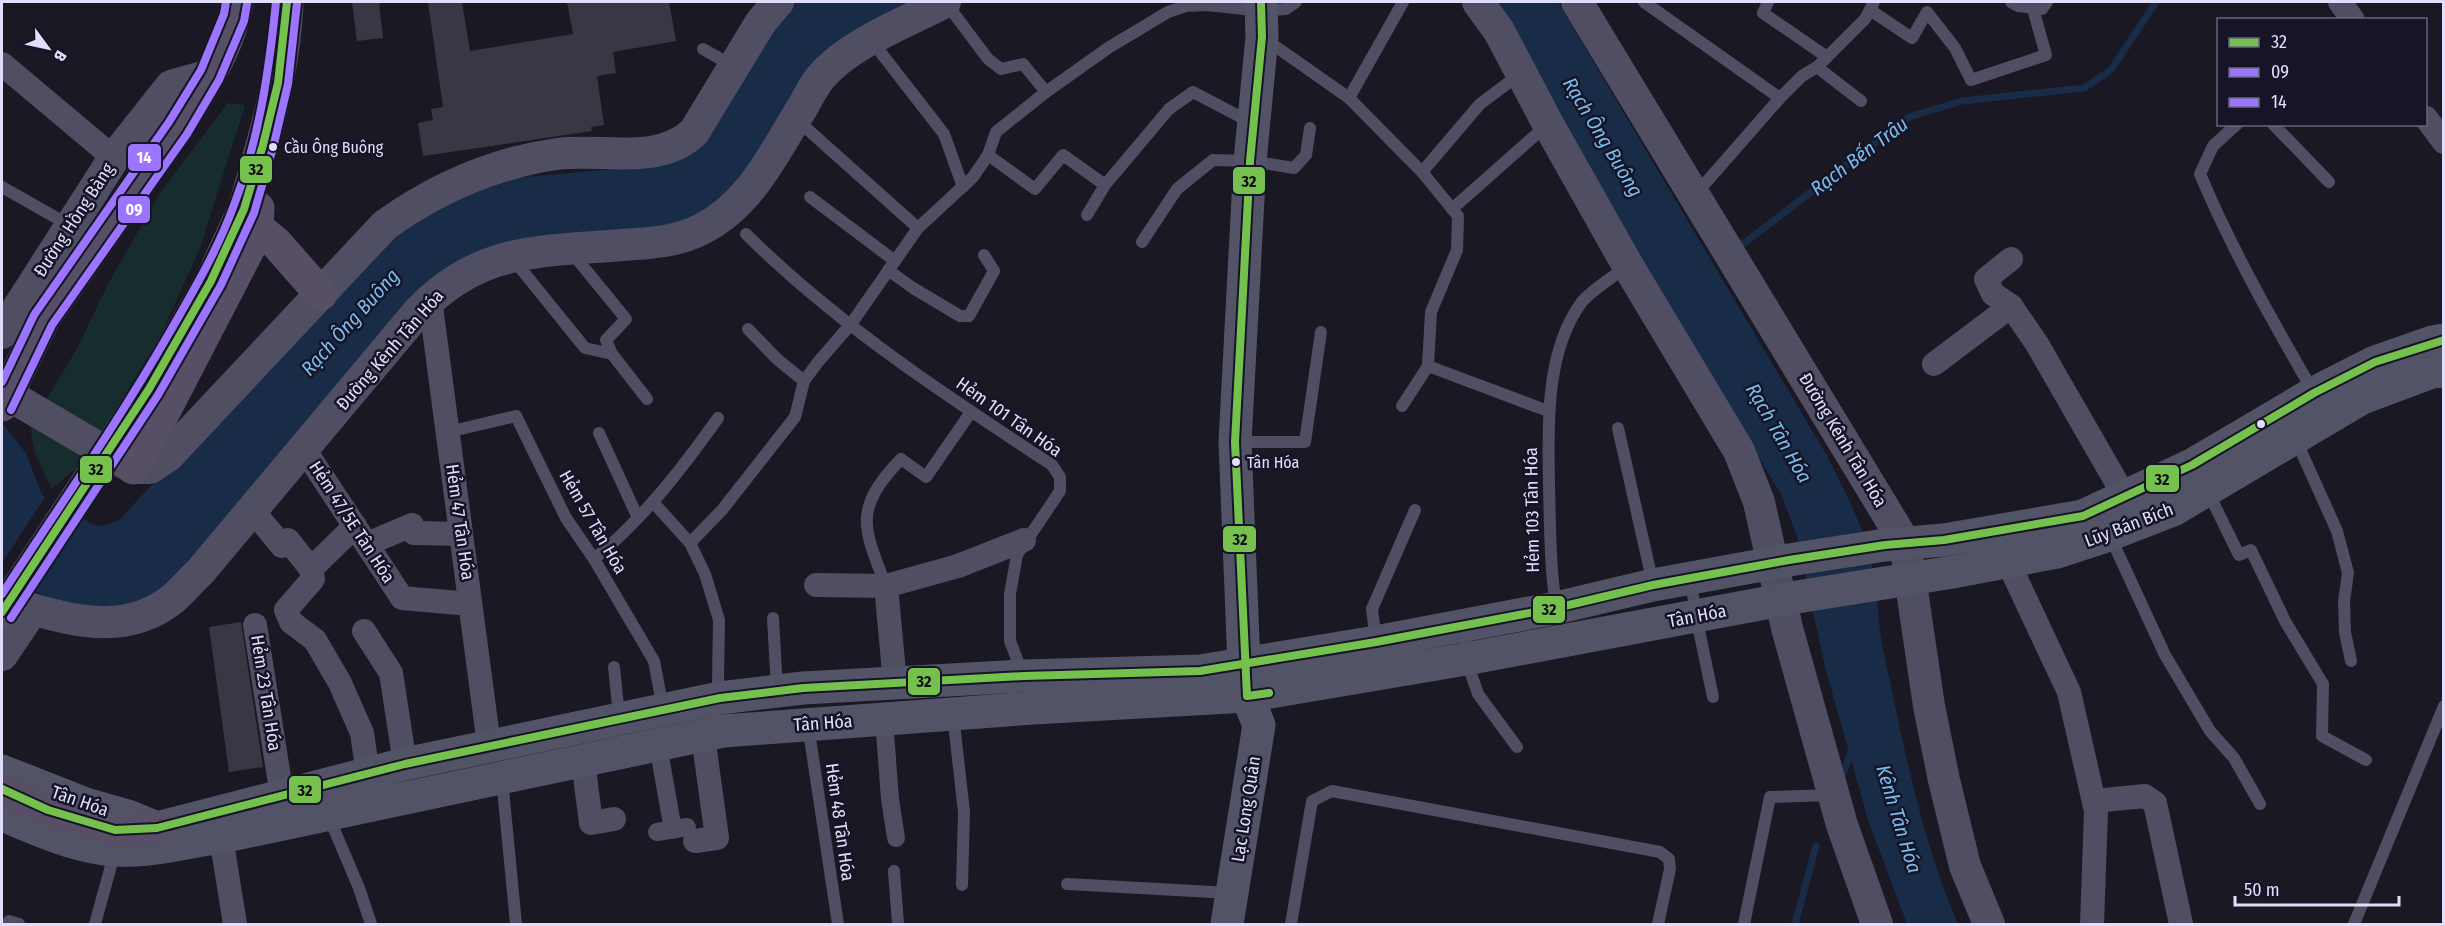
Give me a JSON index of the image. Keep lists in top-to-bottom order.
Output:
{
  "streets": {
    "main road": ["Lũy Bán Bích", "Tân Hóa", "Lạc Long Quân"],
    "street": [
      "Đường Hồng Bàng",
      "Đường Kênh Tân Hóa",
      "Hẻm 47/5E Tân Hóa",
      "Hẻm 47 Tân Hóa",
      "Hẻm 23 Tân Hóa"
    ],
    "lane": [
      "Hẻm 101 Tân Hóa",
      "Hẻm 103 Tân Hóa",
      "Hẻm 57 Tân Hóa",
      "Hẻm 48 Tân Hóa"
    ]
  },
  "crossings": [
    ["Đường Kênh Tân Hóa", "Hẻm 47/5E Tân Hóa"],
    ["Đường Kênh Tân Hóa", "Hẻm 47 Tân Hóa"],
    ["Đường Kênh Tân Hóa", "Lũy Bán Bích"],
    ["Đường Kênh Tân Hóa", "Tân Hóa"],
    ["Hẻm 101 Tân Hóa", "Tân Hóa"],
    ["Hẻm 103 Tân Hóa", "Tân Hóa"],
    ["Hẻm 47/5E Tân Hóa", "Hẻm 47 Tân Hóa"],
    ["Hẻm 47 Tân Hóa", "Hẻm 57 Tân Hóa"],
    ["Hẻm 47 Tân Hóa", "Tân Hóa"],
    ["Hẻm 57 Tân Hóa", "Tân Hóa"],
    ["Lũy Bán Bích", "Tân Hóa"],
    ["Tân Hóa", "Hẻm 23 Tân Hóa"],
    ["Tân Hóa", "Lạc Long Quân"],
    ["Tân Hóa", "Hẻm 48 Tân Hóa"]
  ],
  "water": [
    "Rạch Ông Buông",
    "Rạch Bến Trâu",
    "Rạch Tân Hóa",
    "Kênh Tân Hóa"
  ],
  "places": ["Cầu Ông Buông", "Tân Hóa"],
  "lines": ["transit line 32", "transit line 14", "transit line 09"],
  "legend": ["32", "09", "14"],
  "scale_bar": "50 m",
  "north": "bottom right"
}
